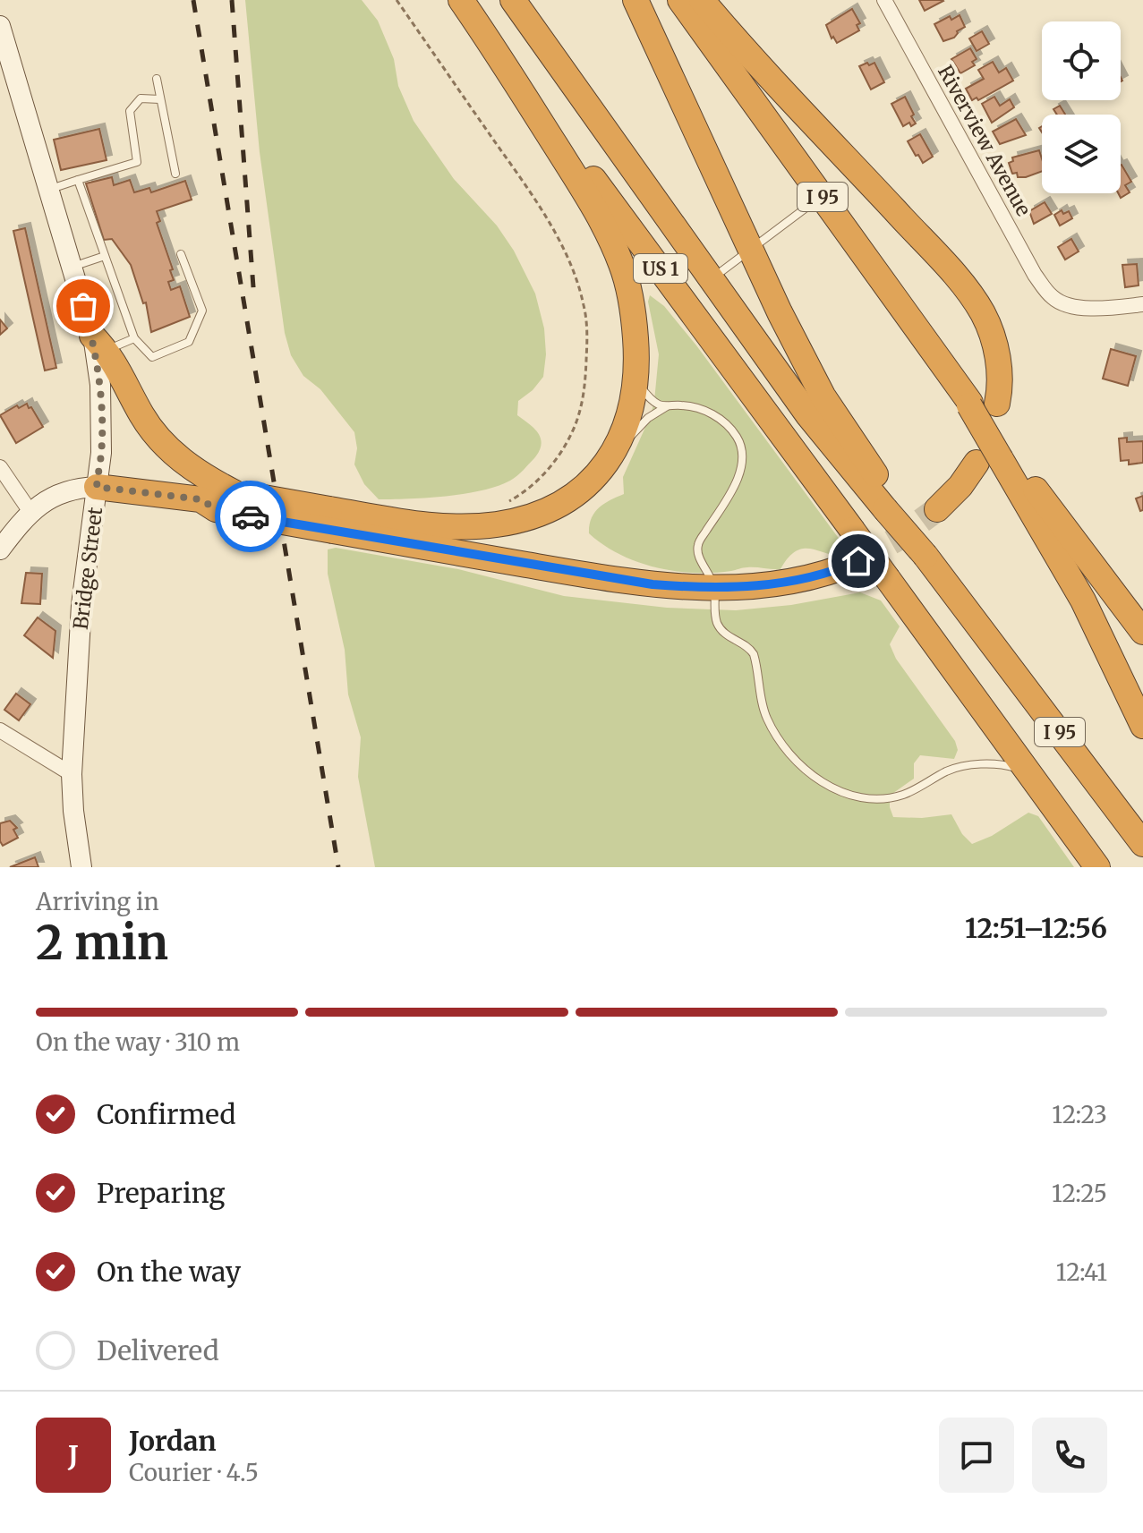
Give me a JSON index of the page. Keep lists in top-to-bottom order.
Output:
{
  "streets": {
    "highway": ["I 95", "US 1"],
    "main road": ["Bridge Street"],
    "street": ["Riverview Avenue"]
  },
  "page": {
    "heading": ["2 min", "Arriving in", "12:51–12:56"],
    "panel": ["Jordan", "Courier · 4.5"],
    "bar": "On the way · 310 m",
    "list": [
      ["Confirmed", "12:23"],
      ["Preparing", "12:25"],
      ["On the way", "12:41"],
      "Delivered"
    ],
    "round": "J"
  }
}
